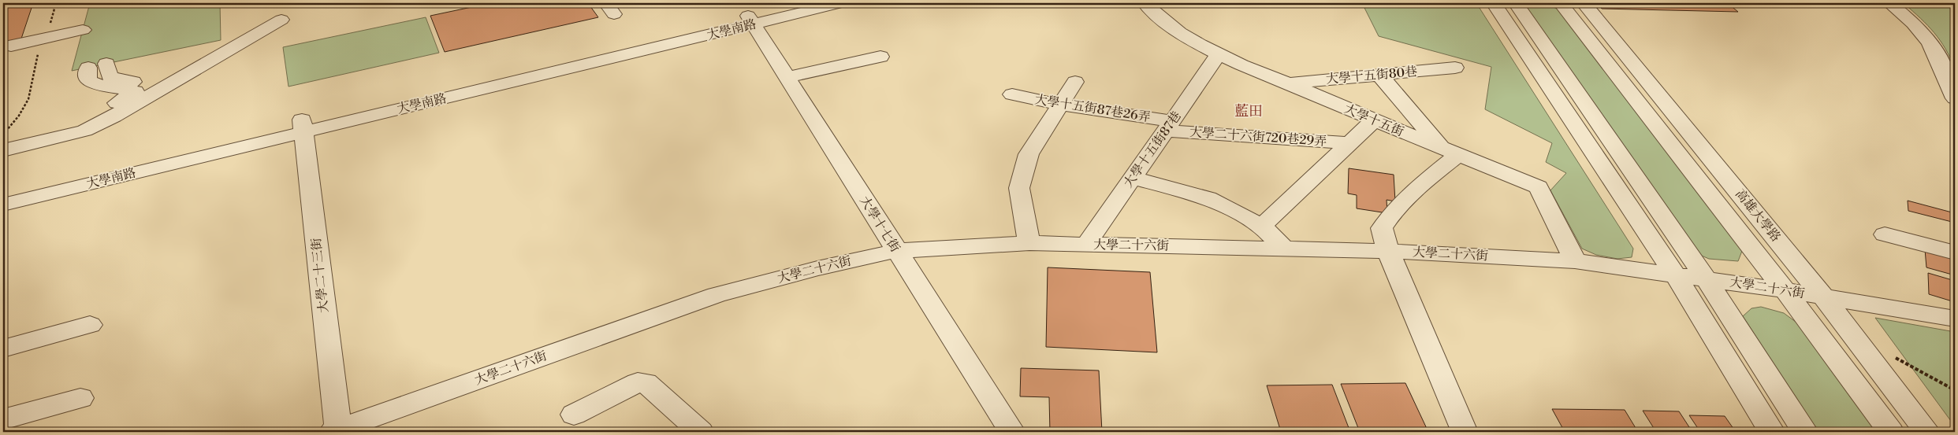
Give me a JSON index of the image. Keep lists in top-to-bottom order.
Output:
{
  "streets": {
    "street": [
      "大學南路",
      "大學十五街80巷",
      "大學十五街87巷26弄",
      "大學十五街",
      "大學二十六街720巷29弄",
      "大學十五街87巷",
      "高雄大學路",
      "大學十七街",
      "大學二十六街",
      "大學二十三街"
    ]
  },
  "crossings": [
    ["大學南路", "大學十七街"],
    ["大學南路", "大學二十三街"],
    ["大學十五街80巷", "大學十五街"],
    ["大學十五街87巷26弄", "大學二十六街720巷29弄"],
    ["大學十五街87巷26弄", "大學十五街87巷"],
    ["大學十五街", "大學十五街87巷"],
    ["大學十五街", "大學二十六街"],
    ["大學二十六街720巷29弄", "大學十五街87巷"],
    ["大學十五街87巷", "大學二十六街"],
    ["高雄大學路", "大學二十六街"],
    ["大學十七街", "大學二十六街"],
    ["大學二十六街", "大學二十三街"]
  ],
  "districts": ["藍田"]
}
